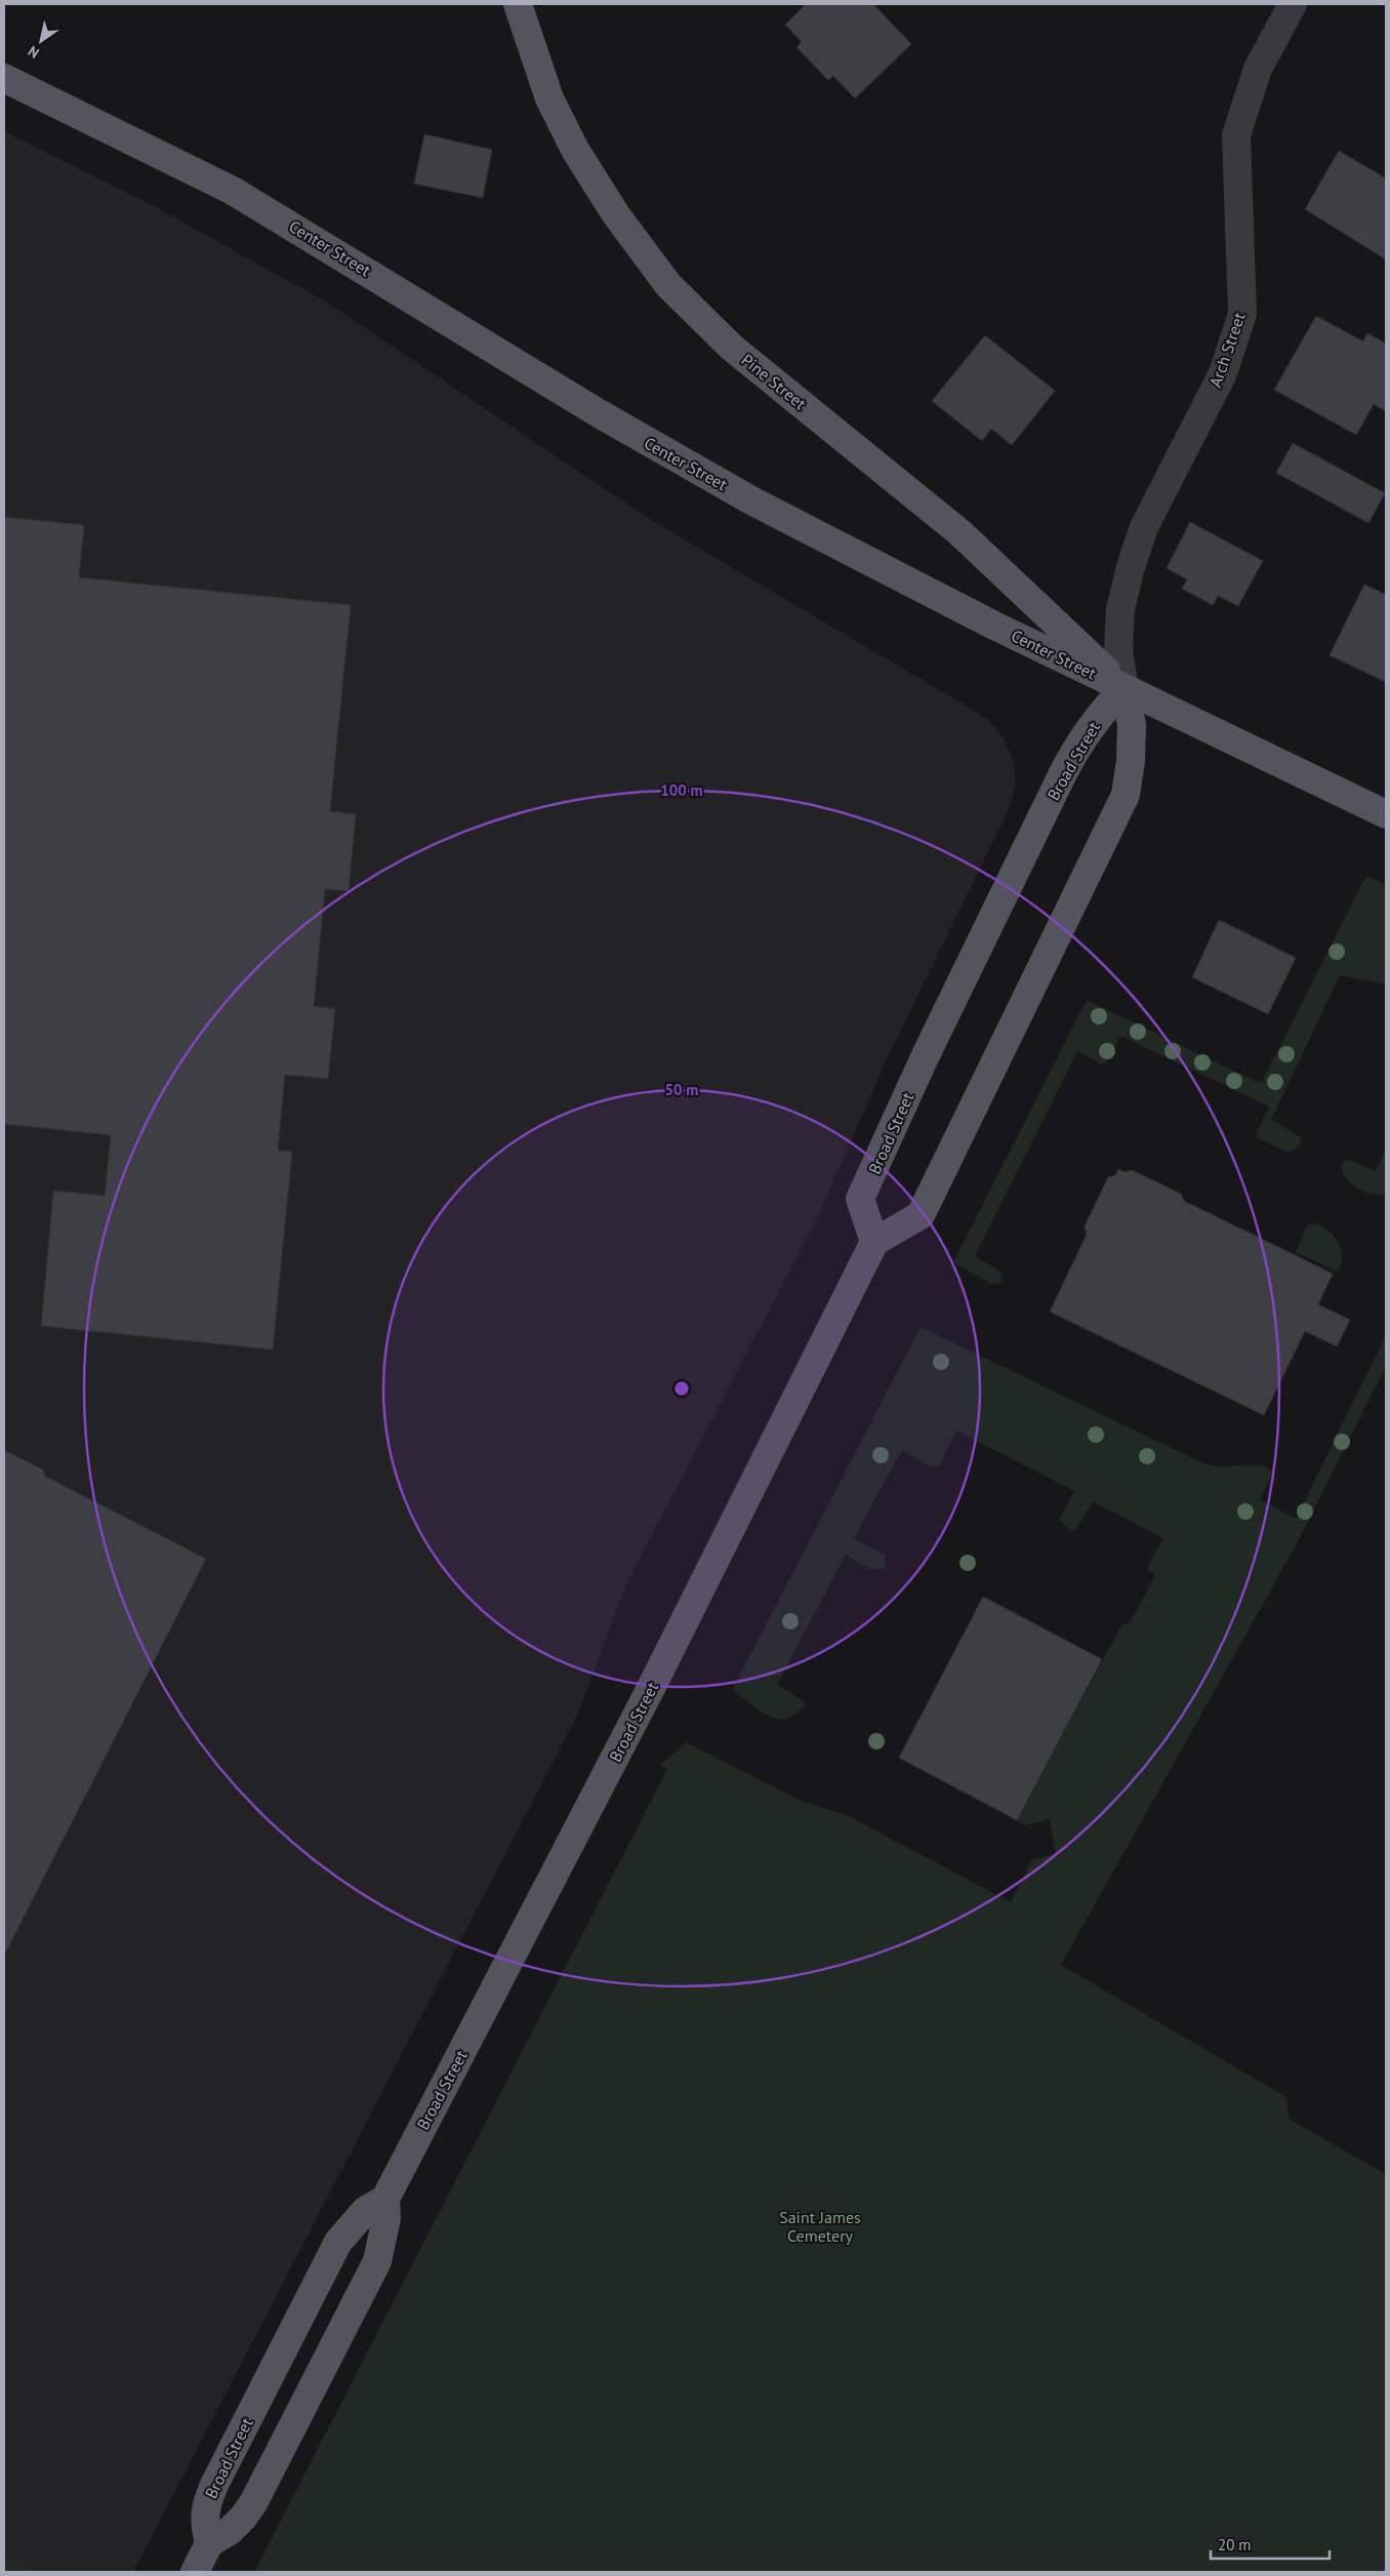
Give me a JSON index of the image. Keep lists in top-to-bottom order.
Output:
{
  "streets": {
    "main road": ["Center Street", "Pine Street", "Broad Street"],
    "street": ["Arch Street"]
  },
  "crossings": [
    ["Center Street", "Arch Street"],
    ["Center Street", "Pine Street"],
    ["Center Street", "Broad Street"],
    ["Arch Street", "Pine Street"],
    ["Arch Street", "Broad Street"],
    ["Pine Street", "Broad Street"]
  ],
  "parks": ["Saint James Cemetery"],
  "scale_bar": "20 m",
  "north": "bottom left",
  "rings": ["100 m", "50 m"]
}
